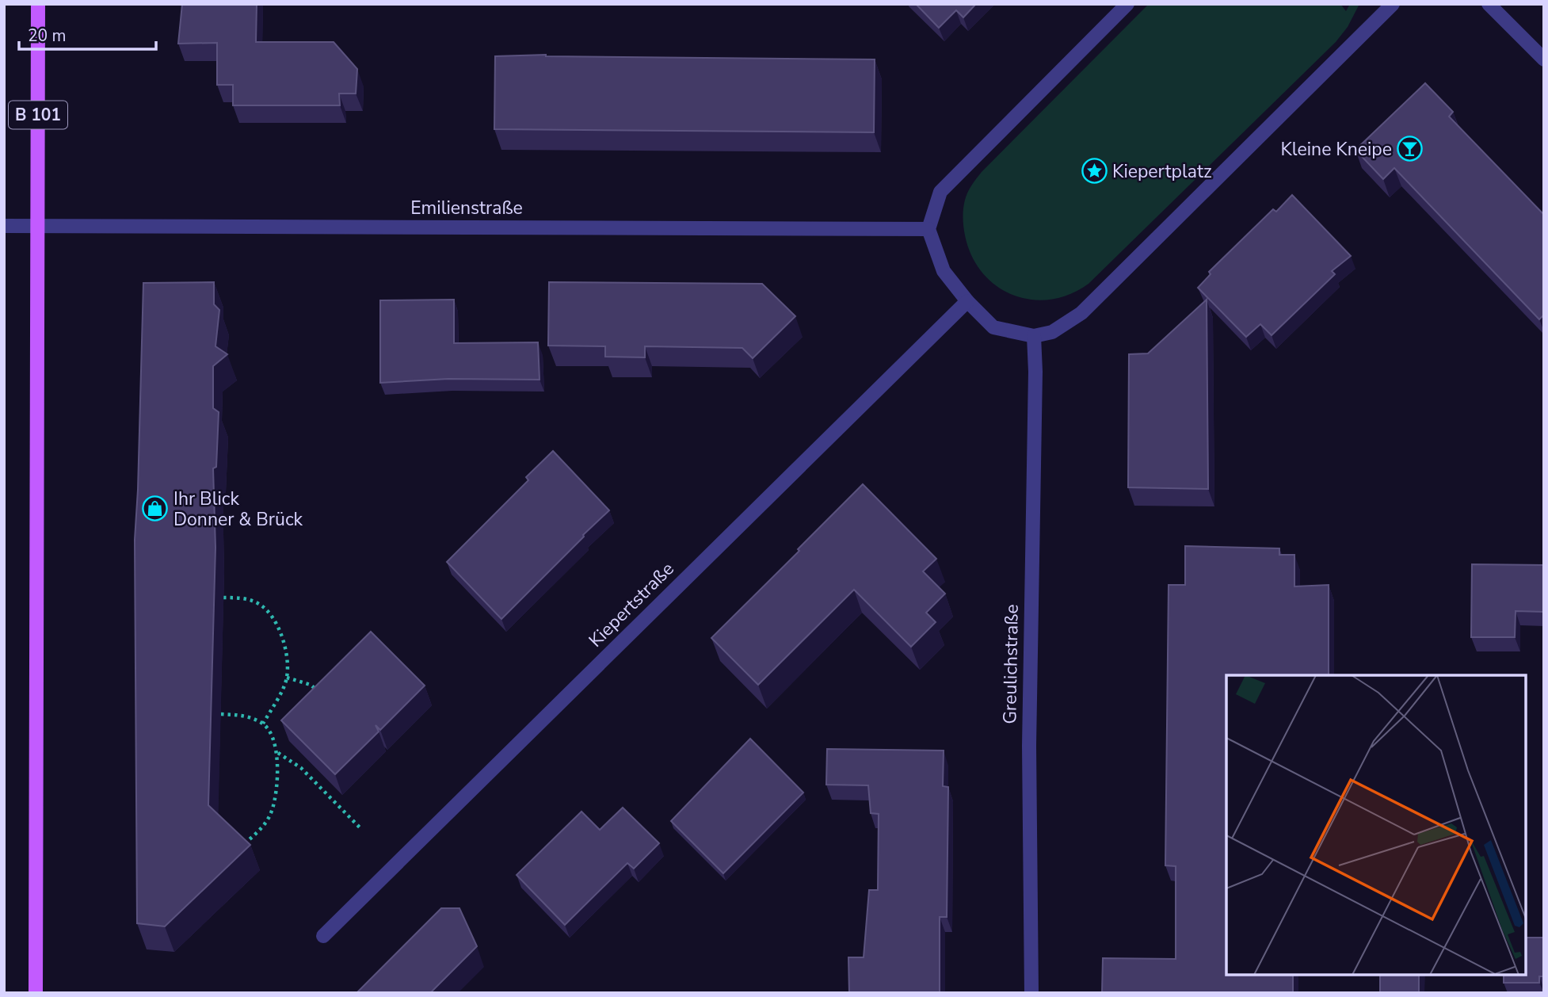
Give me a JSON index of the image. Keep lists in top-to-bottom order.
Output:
{
  "streets": {
    "main road": ["B 101"],
    "street": ["Emilienstraße", "Kiepertstraße", "Greulichstraße"]
  },
  "crossings": [
    ["B 101", "Emilienstraße"]
  ],
  "places": {
    "bar": ["Kleine Kneipe"],
    "place": ["Kiepertplatz"],
    "shop": ["Ihr Blick Donner & Brück"]
  },
  "scale_bar": "20 m"
}
